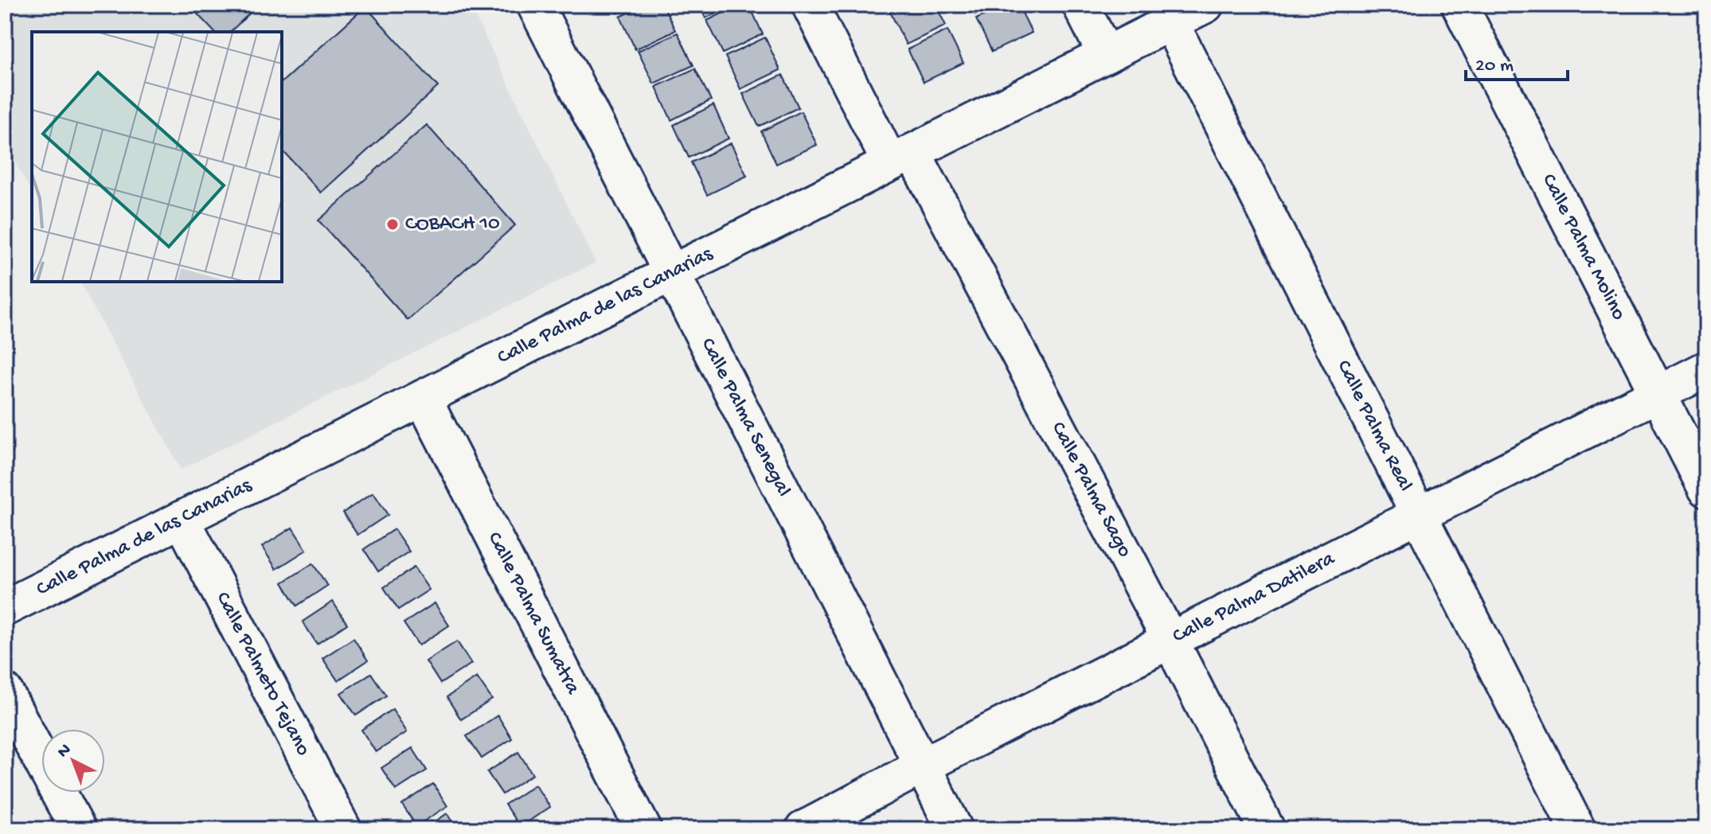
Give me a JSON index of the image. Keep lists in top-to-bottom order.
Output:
{
  "streets": {
    "street": [
      "Calle Palma Molino",
      "Calle Palma de las Canarias",
      "Calle Palma Senegal",
      "Calle Palma Real",
      "Calle Palma Sago",
      "Calle Palma Datilera",
      "Calle Palma Sumatra",
      "Calle Palmeto Tejano"
    ]
  },
  "crossings": [
    ["Calle Palma Molino", "Calle Palma Datilera"],
    ["Calle Palma de las Canarias", "Calle Palma Senegal"],
    ["Calle Palma de las Canarias", "Calle Palma Real"],
    ["Calle Palma de las Canarias", "Calle Palma Sago"],
    ["Calle Palma de las Canarias", "Calle Palma Sumatra"],
    ["Calle Palma de las Canarias", "Calle Palmeto Tejano"],
    ["Calle Palma Senegal", "Calle Palma Datilera"],
    ["Calle Palma Real", "Calle Palma Datilera"],
    ["Calle Palma Sago", "Calle Palma Datilera"]
  ],
  "places": ["COBACH 10"],
  "scale_bar": "20 m",
  "north": "top left"
}
